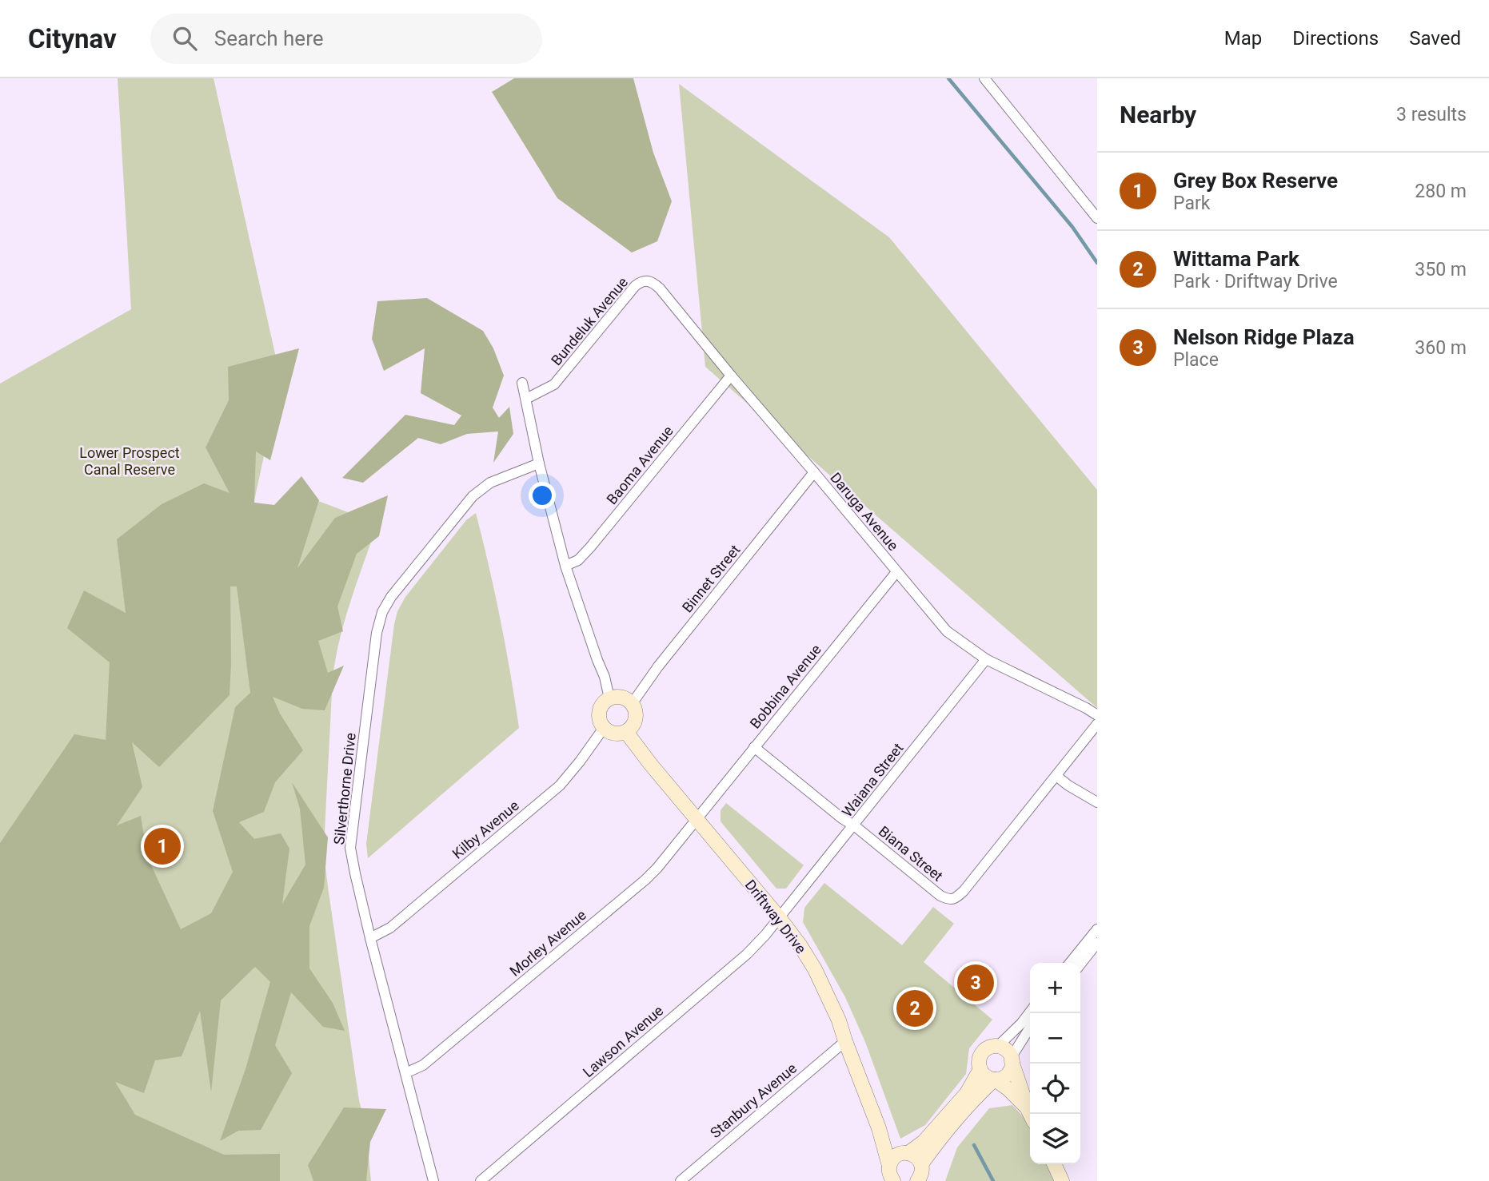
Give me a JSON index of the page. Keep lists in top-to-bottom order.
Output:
{
  "streets": {
    "street": [
      "Bundeluk Avenue",
      "Baoma Avenue",
      "Daruga Avenue",
      "Binnet Street",
      "Bobbina Avenue",
      "Waiana Street",
      "Silverthorne Drive",
      "Kilby Avenue",
      "Biana Street",
      "Driftway Drive",
      "Morley Avenue",
      "Lawson Avenue",
      "Stanbury Avenue"
    ]
  },
  "crossings": [
    ["Bundeluk Avenue", "Daruga Avenue"],
    ["Baoma Avenue", "Daruga Avenue"],
    ["Daruga Avenue", "Binnet Street"],
    ["Daruga Avenue", "Bobbina Avenue"],
    ["Daruga Avenue", "Waiana Street"],
    ["Binnet Street", "Kilby Avenue"],
    ["Binnet Street", "Driftway Drive"],
    ["Bobbina Avenue", "Biana Street"],
    ["Bobbina Avenue", "Driftway Drive"],
    ["Bobbina Avenue", "Morley Avenue"],
    ["Waiana Street", "Biana Street"],
    ["Waiana Street", "Driftway Drive"],
    ["Waiana Street", "Lawson Avenue"],
    ["Silverthorne Drive", "Kilby Avenue"],
    ["Silverthorne Drive", "Morley Avenue"],
    ["Kilby Avenue", "Driftway Drive"],
    ["Driftway Drive", "Morley Avenue"],
    ["Driftway Drive", "Lawson Avenue"],
    ["Driftway Drive", "Stanbury Avenue"]
  ],
  "parks": ["Lower Prospect Canal Reserve"],
  "page": {
    "header": "Citynav",
    "search": "Search here",
    "nav": ["Map", "Directions", "Saved"],
    "heading": ["Nearby", "3 results"],
    "list": [
      {
        "mark": "1",
        "name": "Grey Box Reserve",
        "note": "Park",
        "value": "280 m"
      },
      {
        "mark": "2",
        "name": "Wittama Park",
        "note": "Park · Driftway Drive",
        "value": "350 m"
      },
      {
        "mark": "3",
        "name": "Nelson Ridge Plaza",
        "note": "Place",
        "value": "360 m"
      }
    ],
    "pins": ["1", "3", "2"],
    "map_buttons": ["+", "−"]
  }
}
